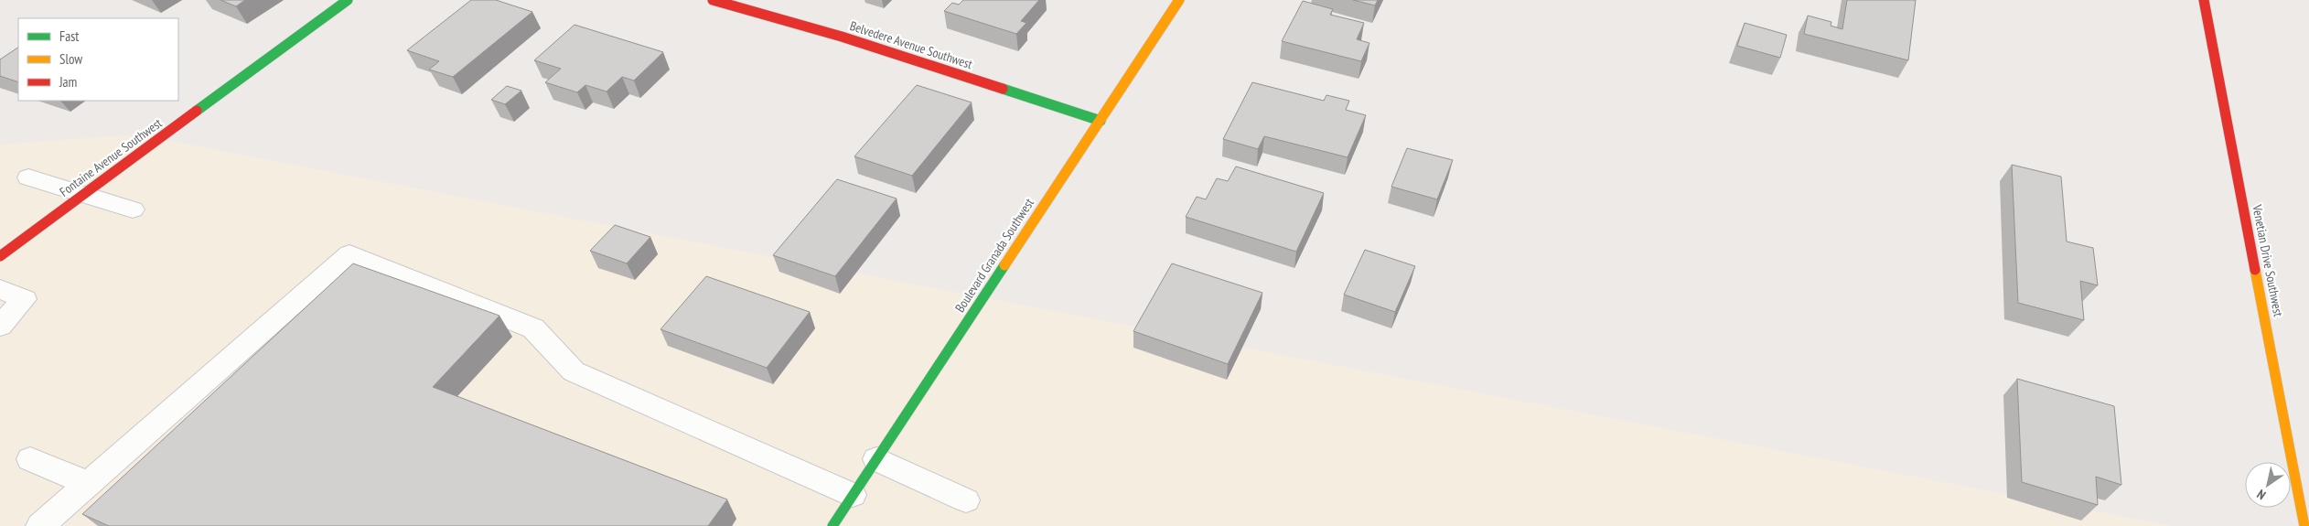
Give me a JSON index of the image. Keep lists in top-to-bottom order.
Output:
{
  "streets": {
    "street": [
      "Belvedere Avenue Southwest",
      "Fontaine Avenue Southwest",
      "Boulevard Granada Southwest",
      "Venetian Drive Southwest"
    ]
  },
  "crossings": [
    ["Belvedere Avenue Southwest", "Boulevard Granada Southwest"]
  ],
  "legend": ["Fast", "Slow", "Jam"],
  "north": "bottom left"
}
